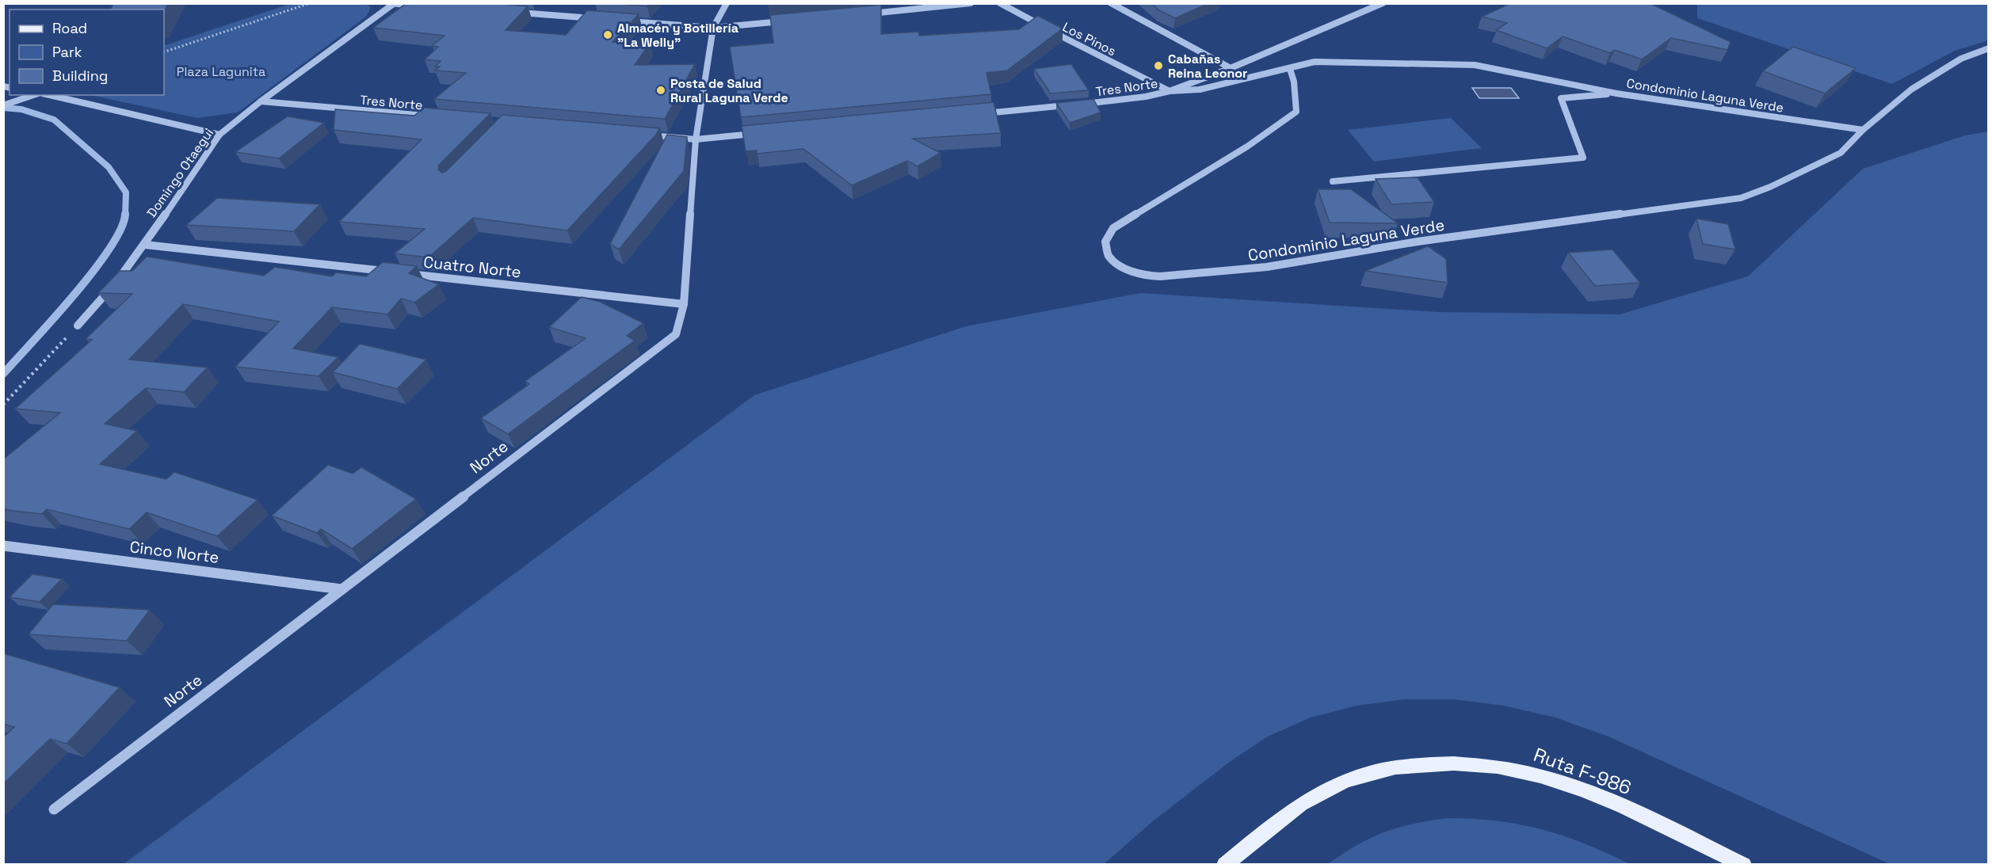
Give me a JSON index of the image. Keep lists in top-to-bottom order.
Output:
{
  "streets": {
    "main road": ["Ruta F-986"],
    "street": [
      "Los Pinos",
      "Tres Norte",
      "Condominio Laguna Verde",
      "Domingo Otaegui",
      "Cuatro Norte",
      "Norte",
      "Cinco Norte"
    ]
  },
  "crossings": [
    ["Los Pinos", "Tres Norte"],
    ["Los Pinos", "Condominio Laguna Verde"],
    ["Tres Norte", "Condominio Laguna Verde"],
    ["Tres Norte", "Domingo Otaegui"],
    ["Cuatro Norte", "Norte"],
    ["Norte", "Cinco Norte"]
  ],
  "parks": ["Plaza Lagunita"],
  "places": ["Almacén y Botillería \"La Welly\"", "Cabañas Reina Leonor", "Posta de Salud Rural Laguna Verde"],
  "legend": ["Road", "Park", "Building"]
}
